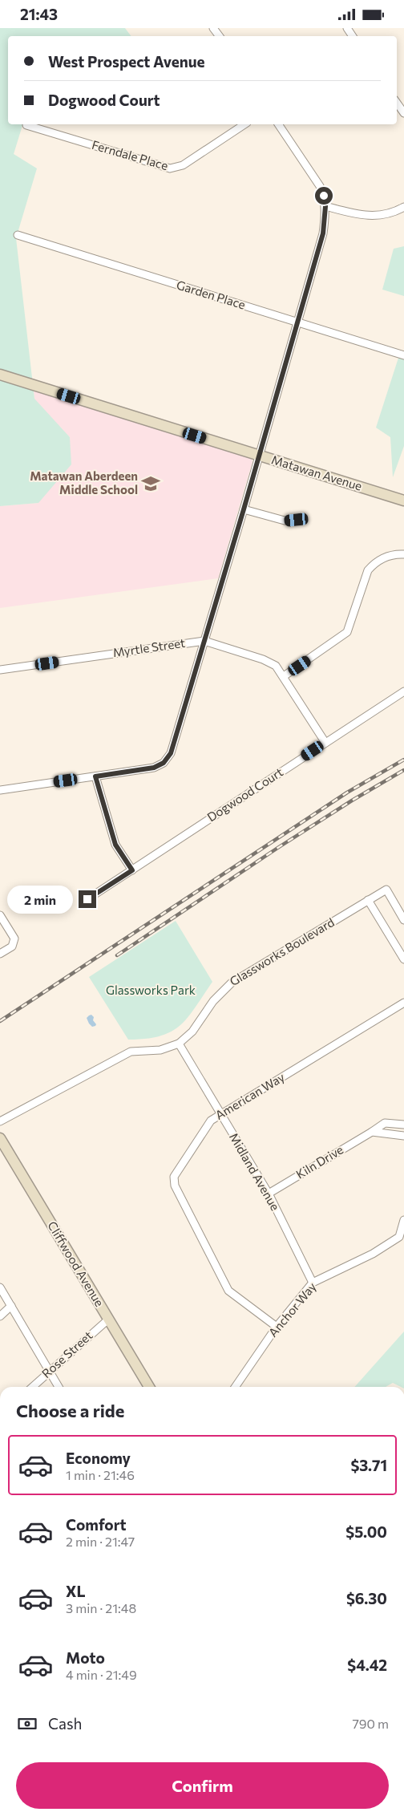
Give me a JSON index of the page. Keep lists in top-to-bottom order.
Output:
{
  "streets": {
    "street": [
      "Ferndale Place",
      "Garden Place",
      "Matawan Avenue",
      "Myrtle Street",
      "Dogwood Court",
      "Glassworks Boulevard",
      "American Way",
      "Kiln Drive",
      "Midland Avenue",
      "Cliffwood Avenue",
      "Anchor Way",
      "Rose Street"
    ]
  },
  "crossings": [
    ["Myrtle Street", "Dogwood Court"],
    ["Glassworks Boulevard", "Midland Avenue"],
    ["American Way", "Midland Avenue"],
    ["American Way", "Anchor Way"],
    ["Kiln Drive", "Midland Avenue"],
    ["Midland Avenue", "Anchor Way"],
    ["Cliffwood Avenue", "Rose Street"]
  ],
  "parks": ["Glassworks Park"],
  "places": {
    "school or university": ["Matawan Aberdeen Middle School"]
  },
  "page": {
    "status": "21:43",
    "banner": ["West Prospect Avenue", "Dogwood Court"],
    "bubble": "2 min",
    "heading": "Choose a ride",
    "list": [
      {
        "name": "Economy",
        "note": "1 min · 21:46",
        "value": "$3.71"
      },
      {
        "name": "Comfort",
        "note": "2 min · 21:47",
        "value": "$5.00"
      },
      {
        "name": "XL",
        "note": "3 min · 21:48",
        "value": "$6.30"
      },
      {
        "name": "Moto",
        "note": "4 min · 21:49",
        "value": "$4.42"
      }
    ],
    "pay": ["Cash", "790 m"],
    "buttons": "Confirm"
  }
}
